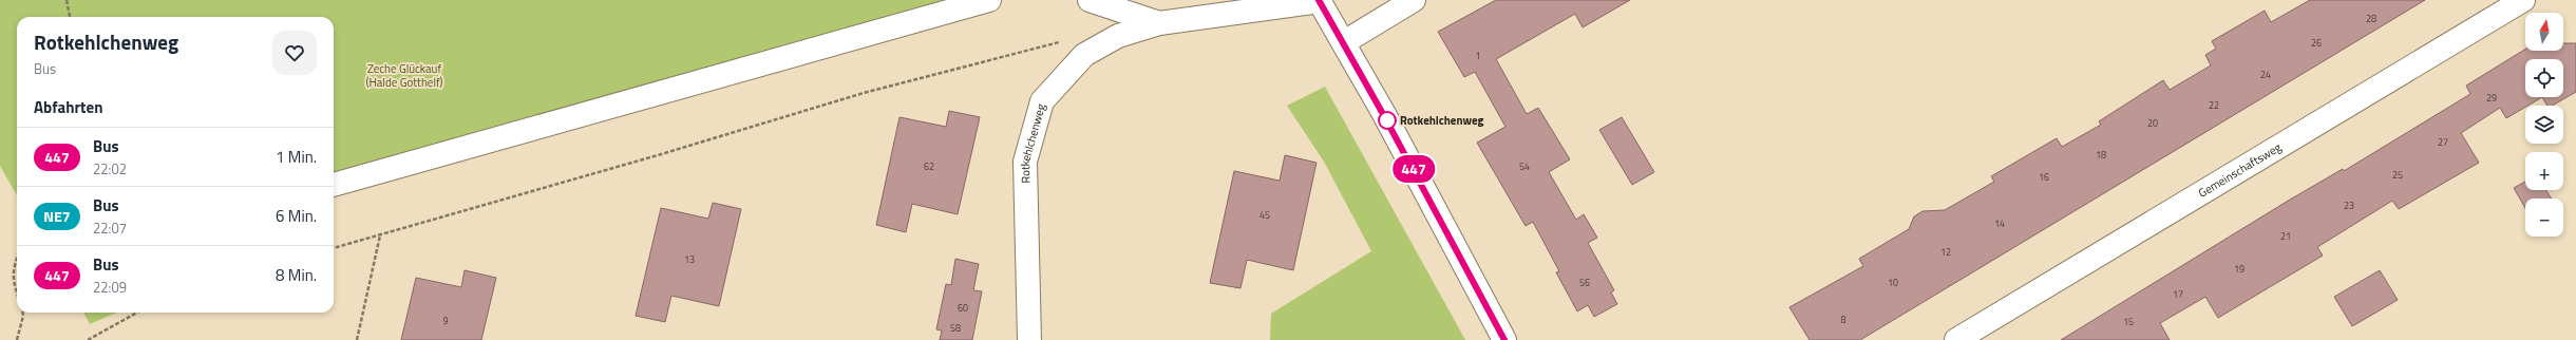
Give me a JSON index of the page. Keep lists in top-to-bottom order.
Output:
{
  "streets": {
    "street": ["Rotkehlchenweg", "Gemeinschaftsweg"]
  },
  "parks": ["Zeche Glückauf (Halde Gotthelf)"],
  "places": ["Rotkehlchenweg"],
  "lines": ["bus line 447"],
  "house_numbers": [
    "28",
    "26",
    "1",
    "24",
    "29",
    "22",
    "20",
    "27",
    "18",
    "62",
    "54",
    "25",
    "16",
    "23",
    "45",
    "14",
    "21",
    "12",
    "13",
    "19",
    "56",
    "10",
    "17",
    "60",
    "8",
    "9",
    "15",
    "58"
  ],
  "north": "top",
  "page": {
    "on_map": "447",
    "map_buttons": ["+", "−"],
    "heading": [
      ["Rotkehlchenweg", "Bus"],
      "Abfahrten"
    ],
    "list": [
      {
        "mark": "447",
        "name": "Bus",
        "note": "22:02",
        "value": "1 Min."
      },
      {
        "mark": "NE7",
        "name": "Bus",
        "note": "22:07",
        "value": "6 Min."
      },
      {
        "mark": "447",
        "name": "Bus",
        "note": "22:09",
        "value": "8 Min."
      }
    ]
  }
}
